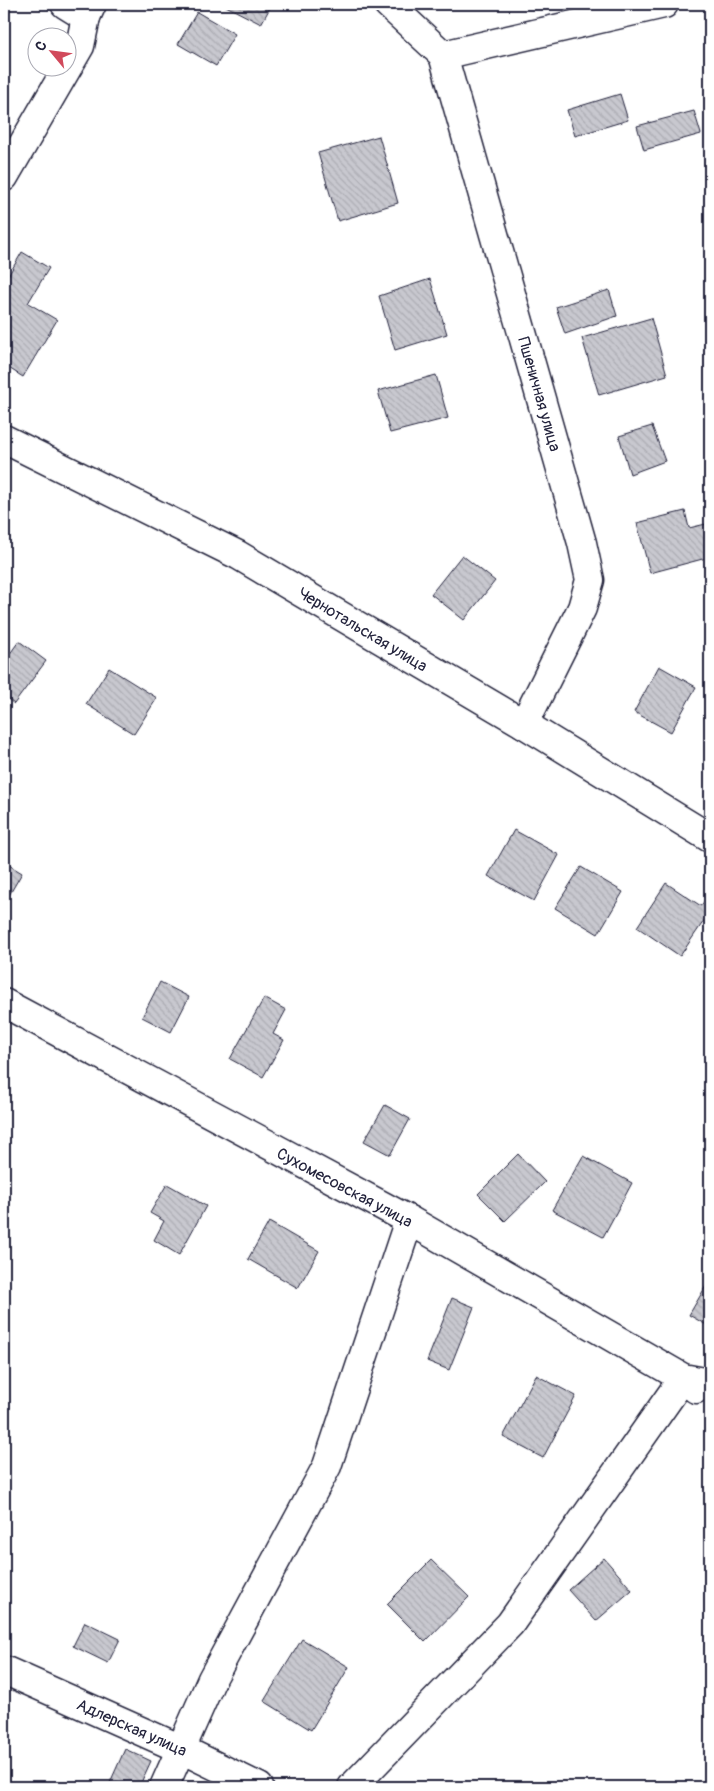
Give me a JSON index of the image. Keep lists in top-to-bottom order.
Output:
{
  "streets": {
    "street": [
      "Пшеничная улица",
      "Чернотальская улица",
      "Сухомесовская улица",
      "Адлерская улица"
    ]
  },
  "crossings": [
    ["Пшеничная улица", "Чернотальская улица"]
  ],
  "north": "top left"
}
